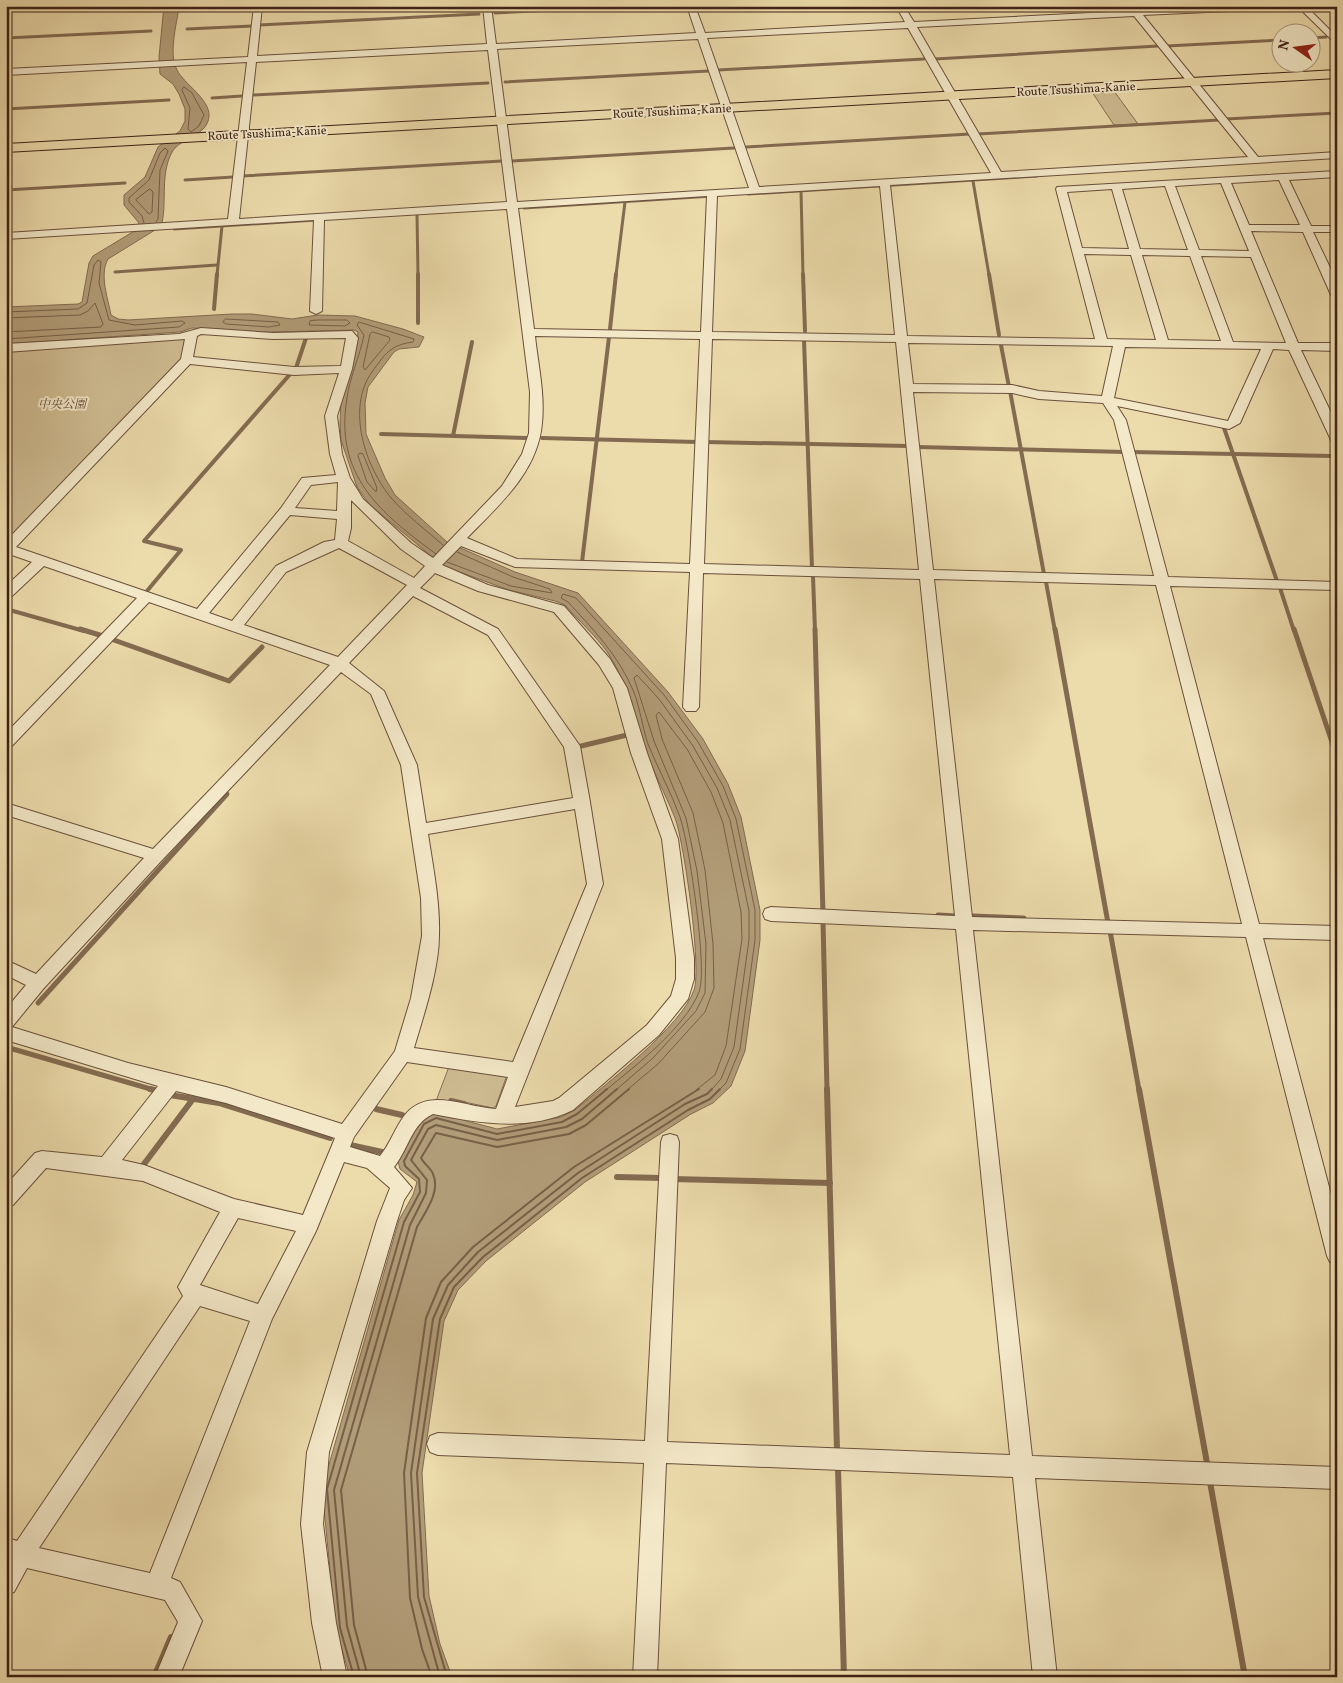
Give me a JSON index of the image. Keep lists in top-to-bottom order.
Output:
{
  "streets": {
    "main road": ["Route Tsushima-Kanie"]
  },
  "parks": ["中央公園"],
  "north": "left"
}
